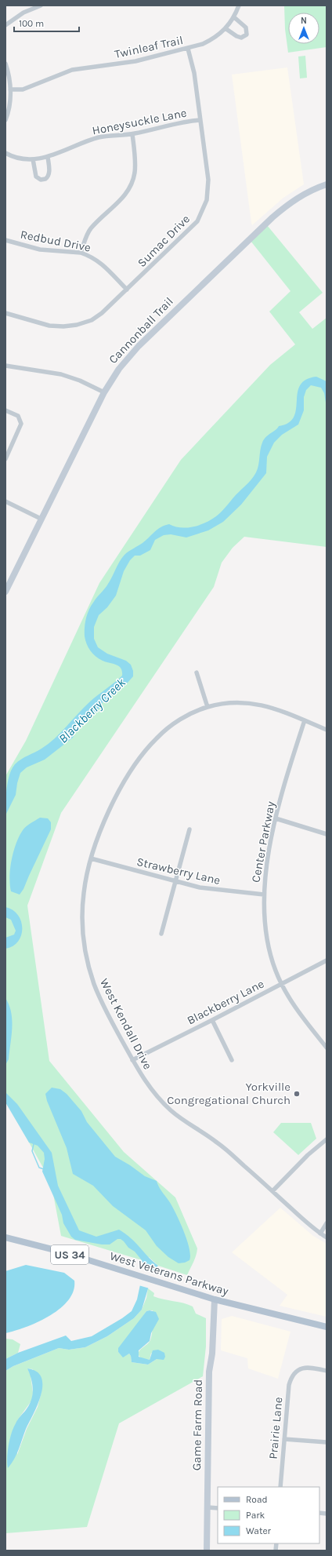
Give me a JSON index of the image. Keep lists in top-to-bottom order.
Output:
{
  "streets": {
    "main road": [
      "Cannonball Trail",
      "US 34",
      "West Veterans Parkway",
      "Game Farm Road"
    ],
    "street": [
      "Twinleaf Trail",
      "Honeysuckle Lane",
      "Redbud Drive",
      "Sumac Drive",
      "Center Parkway",
      "Strawberry Lane",
      "Blackberry Lane",
      "West Kendall Drive",
      "Prairie Lane"
    ]
  },
  "crossings": [
    ["Twinleaf Trail", "Sumac Drive"],
    ["Honeysuckle Lane", "Sumac Drive"],
    ["Redbud Drive", "Sumac Drive"],
    ["Center Parkway", "Strawberry Lane"],
    ["Center Parkway", "Blackberry Lane"],
    ["Center Parkway", "West Kendall Drive"],
    ["Strawberry Lane", "West Kendall Drive"],
    ["Blackberry Lane", "West Kendall Drive"],
    ["West Veterans Parkway", "Game Farm Road"]
  ],
  "water": ["Blackberry Creek"],
  "places": ["Yorkville Congregational Church"],
  "legend": ["Road", "Park", "Water"],
  "scale_bar": "100 m",
  "north": "top"
}
